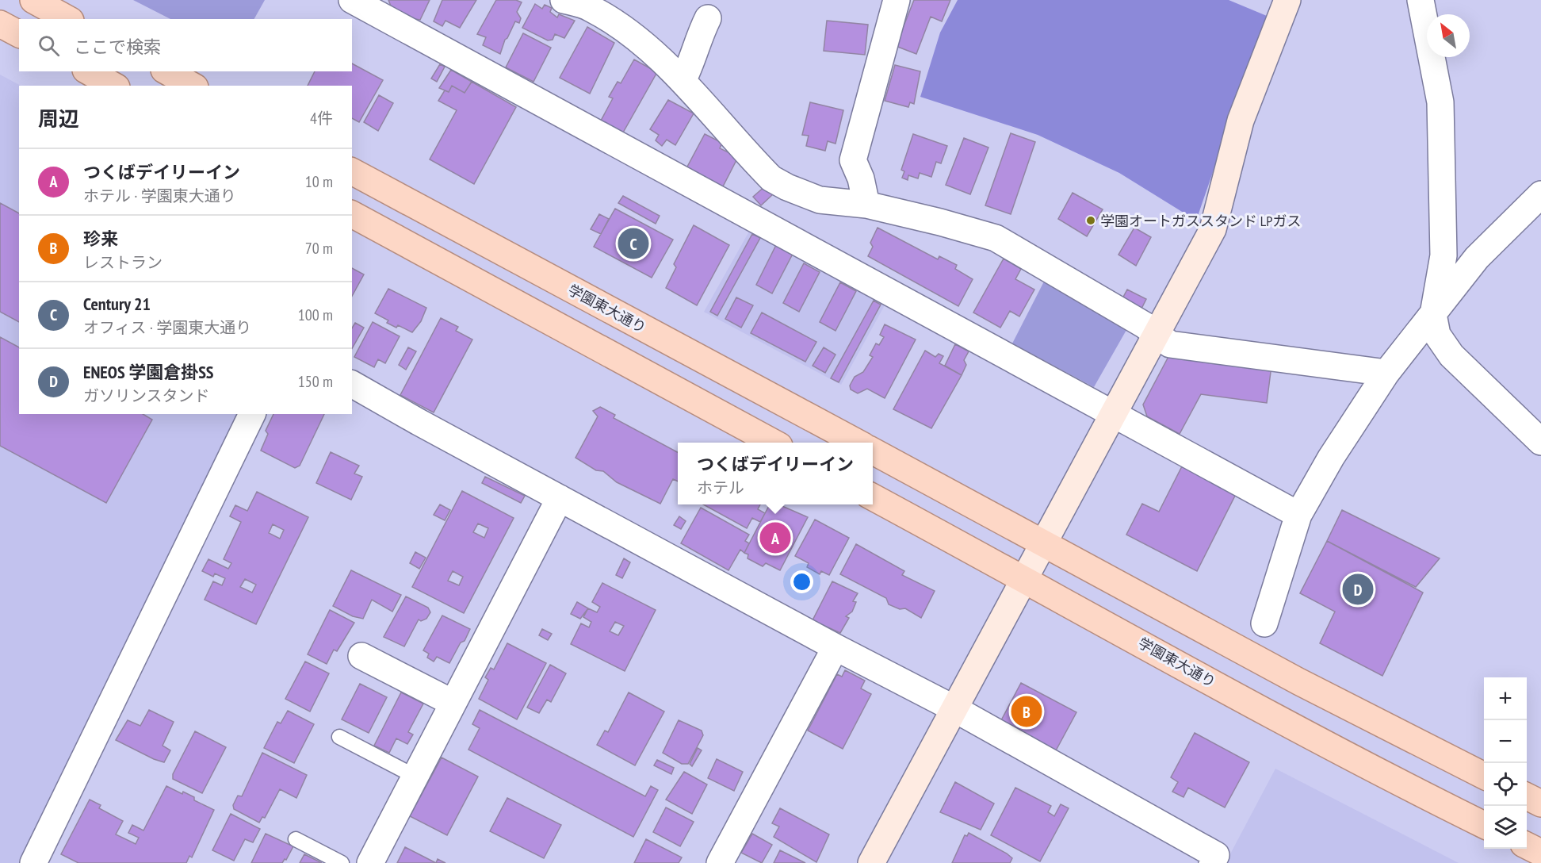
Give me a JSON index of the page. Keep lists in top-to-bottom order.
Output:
{
  "streets": {
    "main road": ["学園東大通り"]
  },
  "places": ["学園オートガススタンド LPガス"],
  "north": "top left",
  "page": {
    "search": "ここで検索",
    "heading": ["周辺", "4件"],
    "list": [
      {
        "mark": "A",
        "name": "つくばデイリーイン",
        "note": "ホテル · 学園東大通り",
        "value": "10 m"
      },
      {
        "mark": "B",
        "name": "珍来",
        "note": "レストラン",
        "value": "70 m"
      },
      {
        "mark": "C",
        "name": "Century 21",
        "note": "オフィス · 学園東大通り",
        "value": "100 m"
      },
      {
        "mark": "D",
        "name": "ENEOS 学園倉掛SS",
        "note": "ガソリンスタンド",
        "value": "150 m"
      }
    ],
    "pins": [
      "C",
      "A",
      "D",
      "B"
    ],
    "popup": ["つくばデイリーイン", "ホテル"],
    "map_buttons": ["+", "−"]
  }
}
